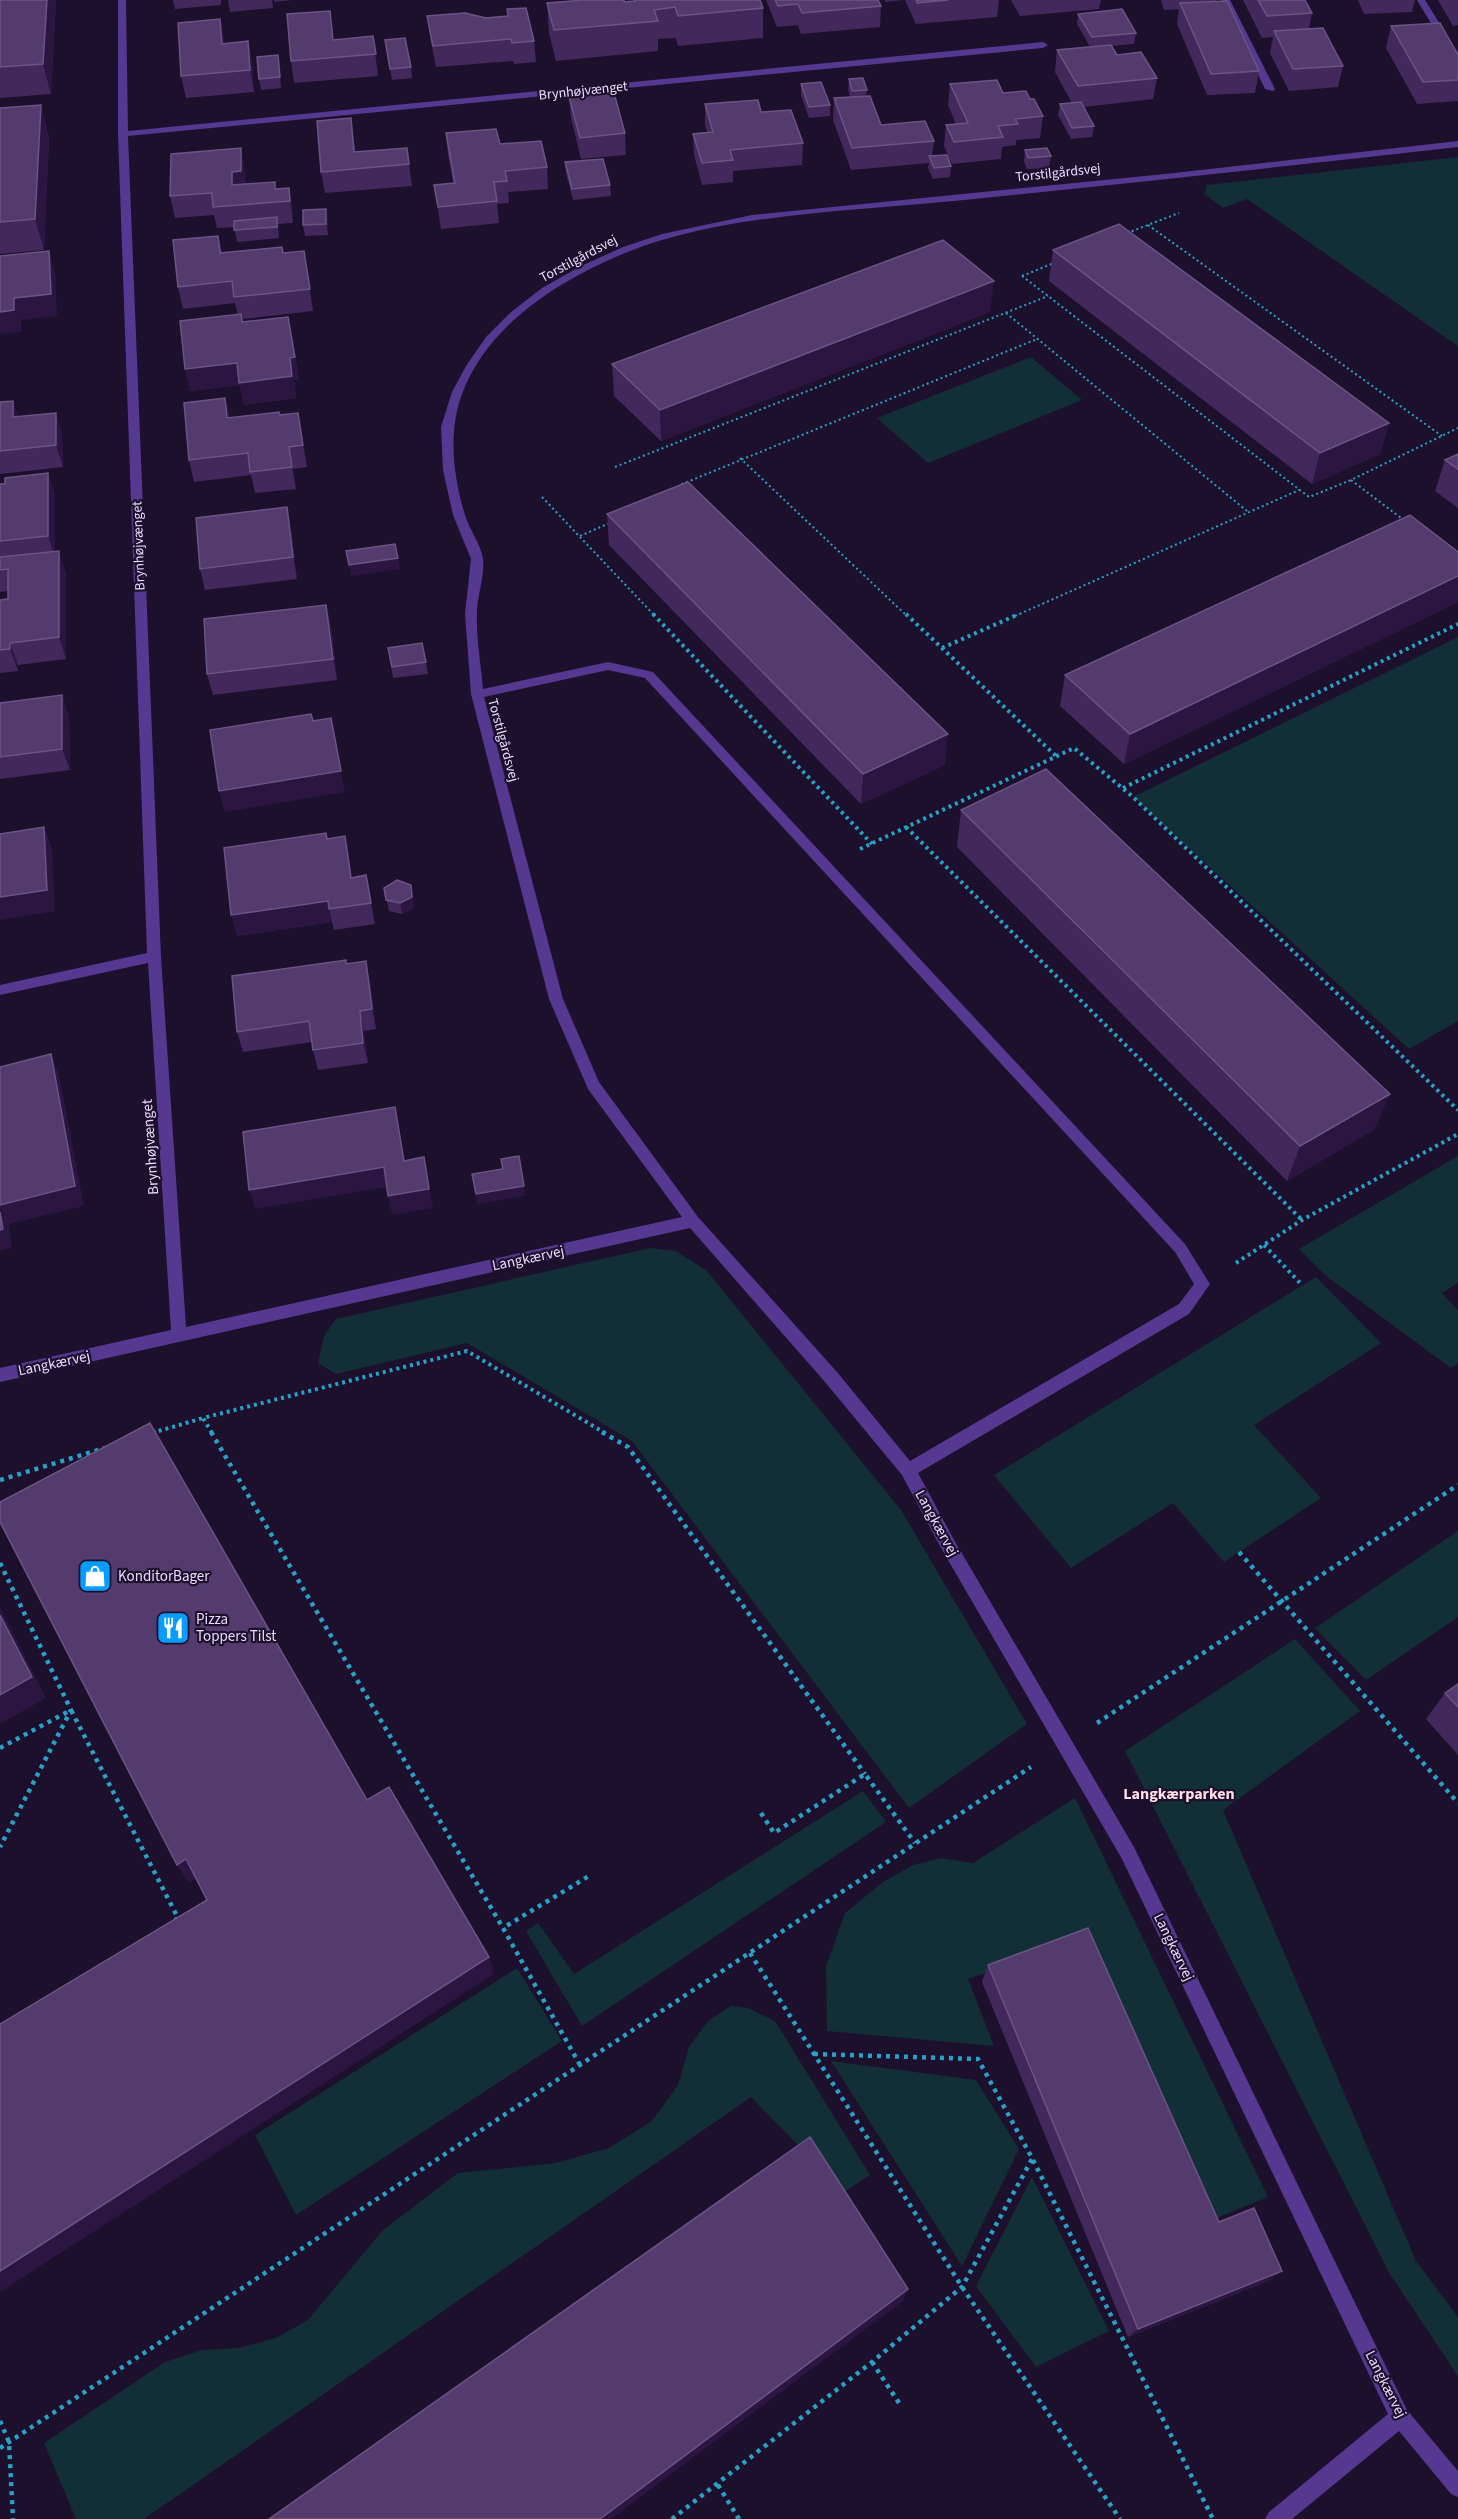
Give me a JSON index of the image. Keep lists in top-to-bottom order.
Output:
{
  "streets": {
    "street": ["Brynhøjvænget", "Torstilgårdsvej", "Langkærvej"]
  },
  "crossings": [
    ["Brynhøjvænget", "Langkærvej"],
    ["Torstilgårdsvej", "Langkærvej"]
  ],
  "districts": ["Langkærparken"],
  "places": {
    "shop": ["KonditorBager"],
    "restaurant": ["Pizza Toppers Tilst"]
  }
}
